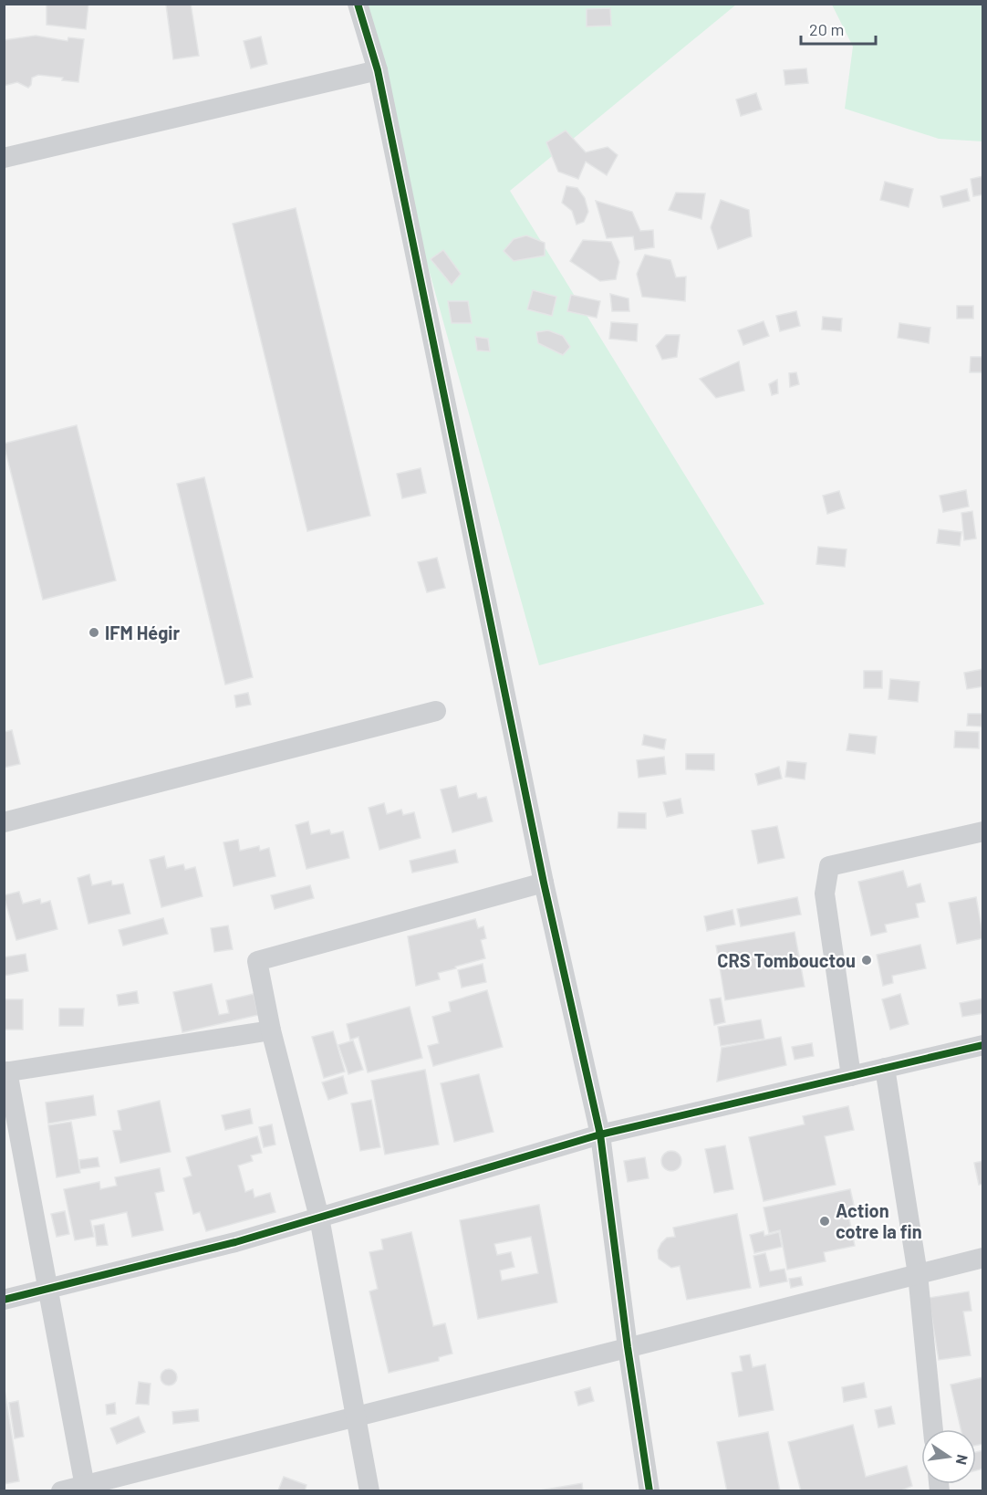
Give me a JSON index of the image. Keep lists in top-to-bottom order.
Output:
{
  "places": ["IFM Hégir", "CRS Tombouctou", "Action cotre la fin"],
  "scale_bar": "20 m",
  "north": "right"
}
